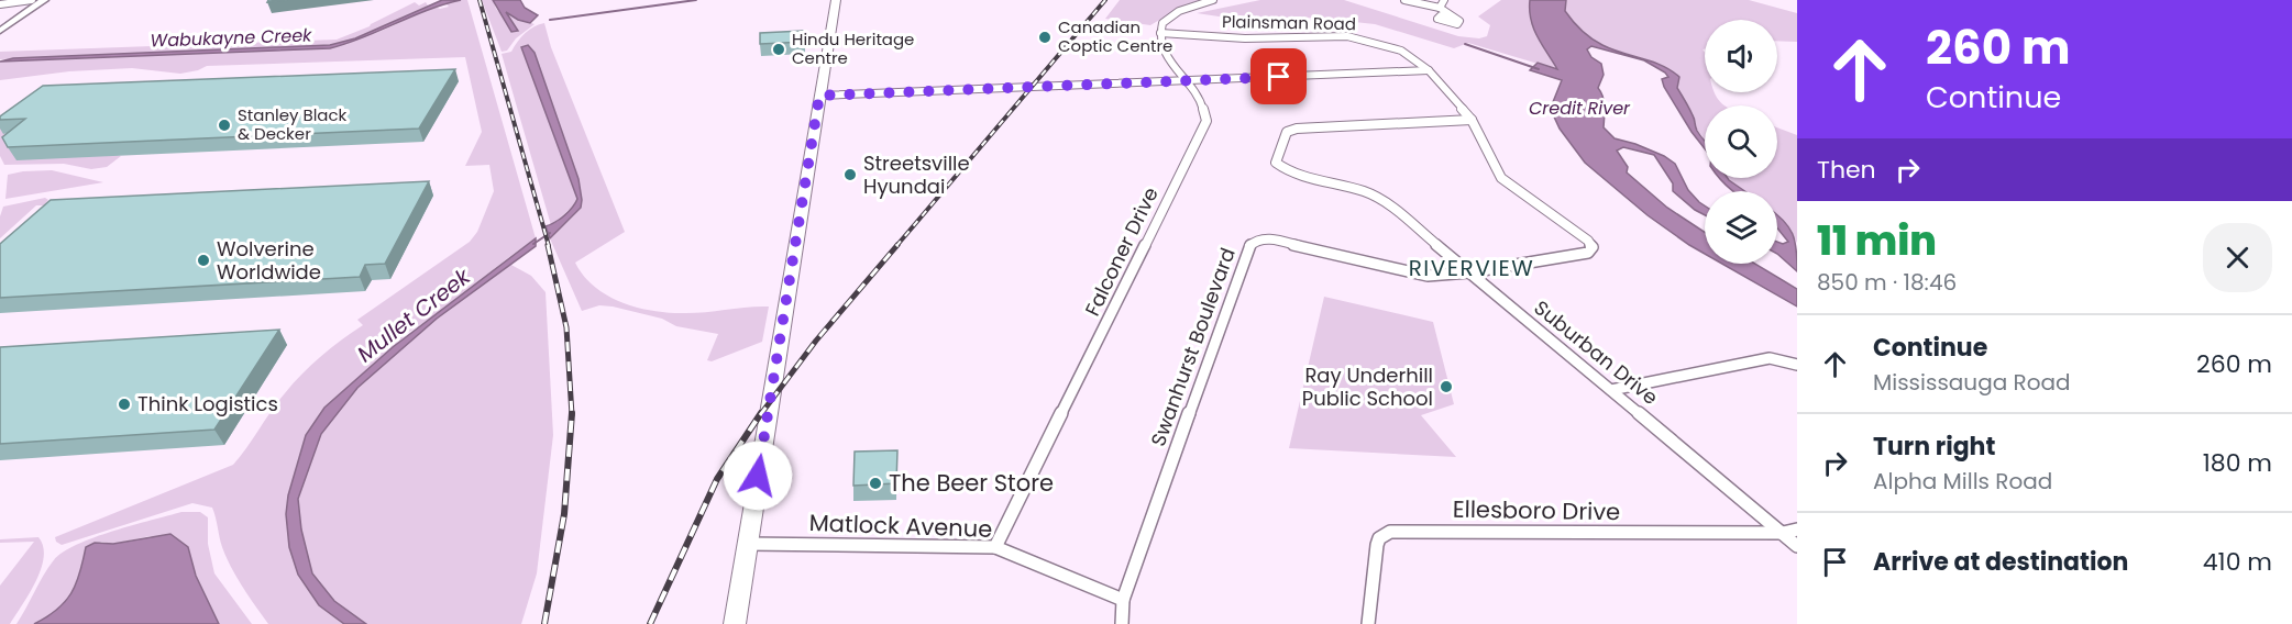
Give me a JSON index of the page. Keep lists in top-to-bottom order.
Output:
{
  "streets": {
    "street": [
      "Plainsman Road",
      "Falconer Drive",
      "Swanhurst Boulevard",
      "Suburban Drive",
      "Ellesboro Drive",
      "Matlock Avenue"
    ]
  },
  "crossings": [
    ["Plainsman Road", "Falconer Drive"],
    ["Plainsman Road", "Swanhurst Boulevard"],
    ["Plainsman Road", "Suburban Drive"],
    ["Falconer Drive", "Matlock Avenue"],
    ["Swanhurst Boulevard", "Suburban Drive"],
    ["Swanhurst Boulevard", "Matlock Avenue"],
    ["Suburban Drive", "Ellesboro Drive"]
  ],
  "districts": ["RIVERVIEW"],
  "water": ["Wabukayne Creek", "Credit River", "Mullet Creek"],
  "places": [
    "Canadian Coptic Centre",
    "Hindu Heritage Centre",
    "Stanley Black & Decker",
    "Streetsville Hyundai",
    "Wolverine Worldwide",
    "Ray Underhill Public School",
    "Think Logistics",
    "The Beer Store"
  ],
  "page": {
    "turn": ["260 m", "Continue"],
    "then": "Then",
    "heading": ["11 min", "850 m · 18:46"],
    "list": [
      {
        "name": "Continue",
        "note": "Mississauga Road",
        "value": "260 m"
      },
      {
        "name": "Turn right",
        "note": "Alpha Mills Road",
        "value": "180 m"
      },
      {
        "name": "Arrive at destination",
        "value": "410 m"
      }
    ]
  }
}
